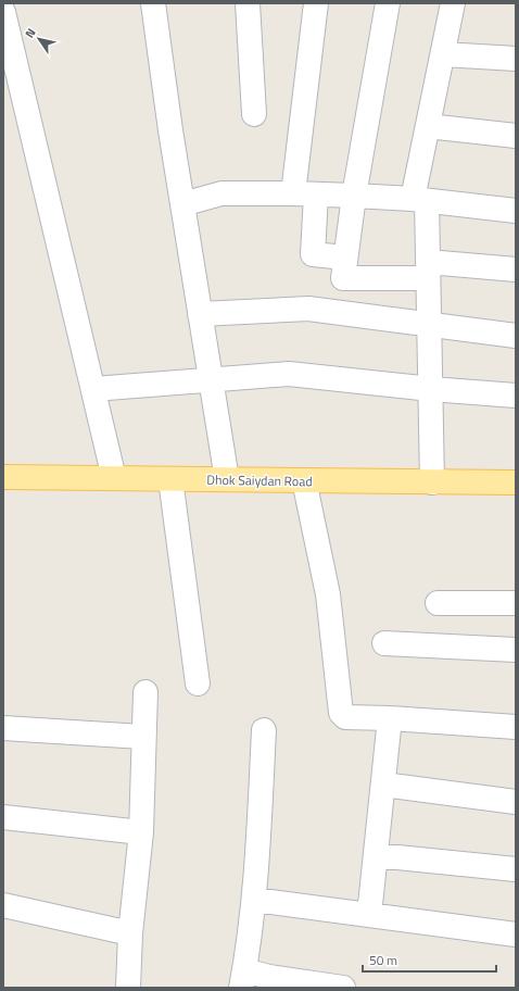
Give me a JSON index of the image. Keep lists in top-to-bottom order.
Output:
{
  "streets": {
    "main road": ["Dhok Saiydan Road"]
  },
  "scale_bar": "50 m",
  "north": "top left"
}
